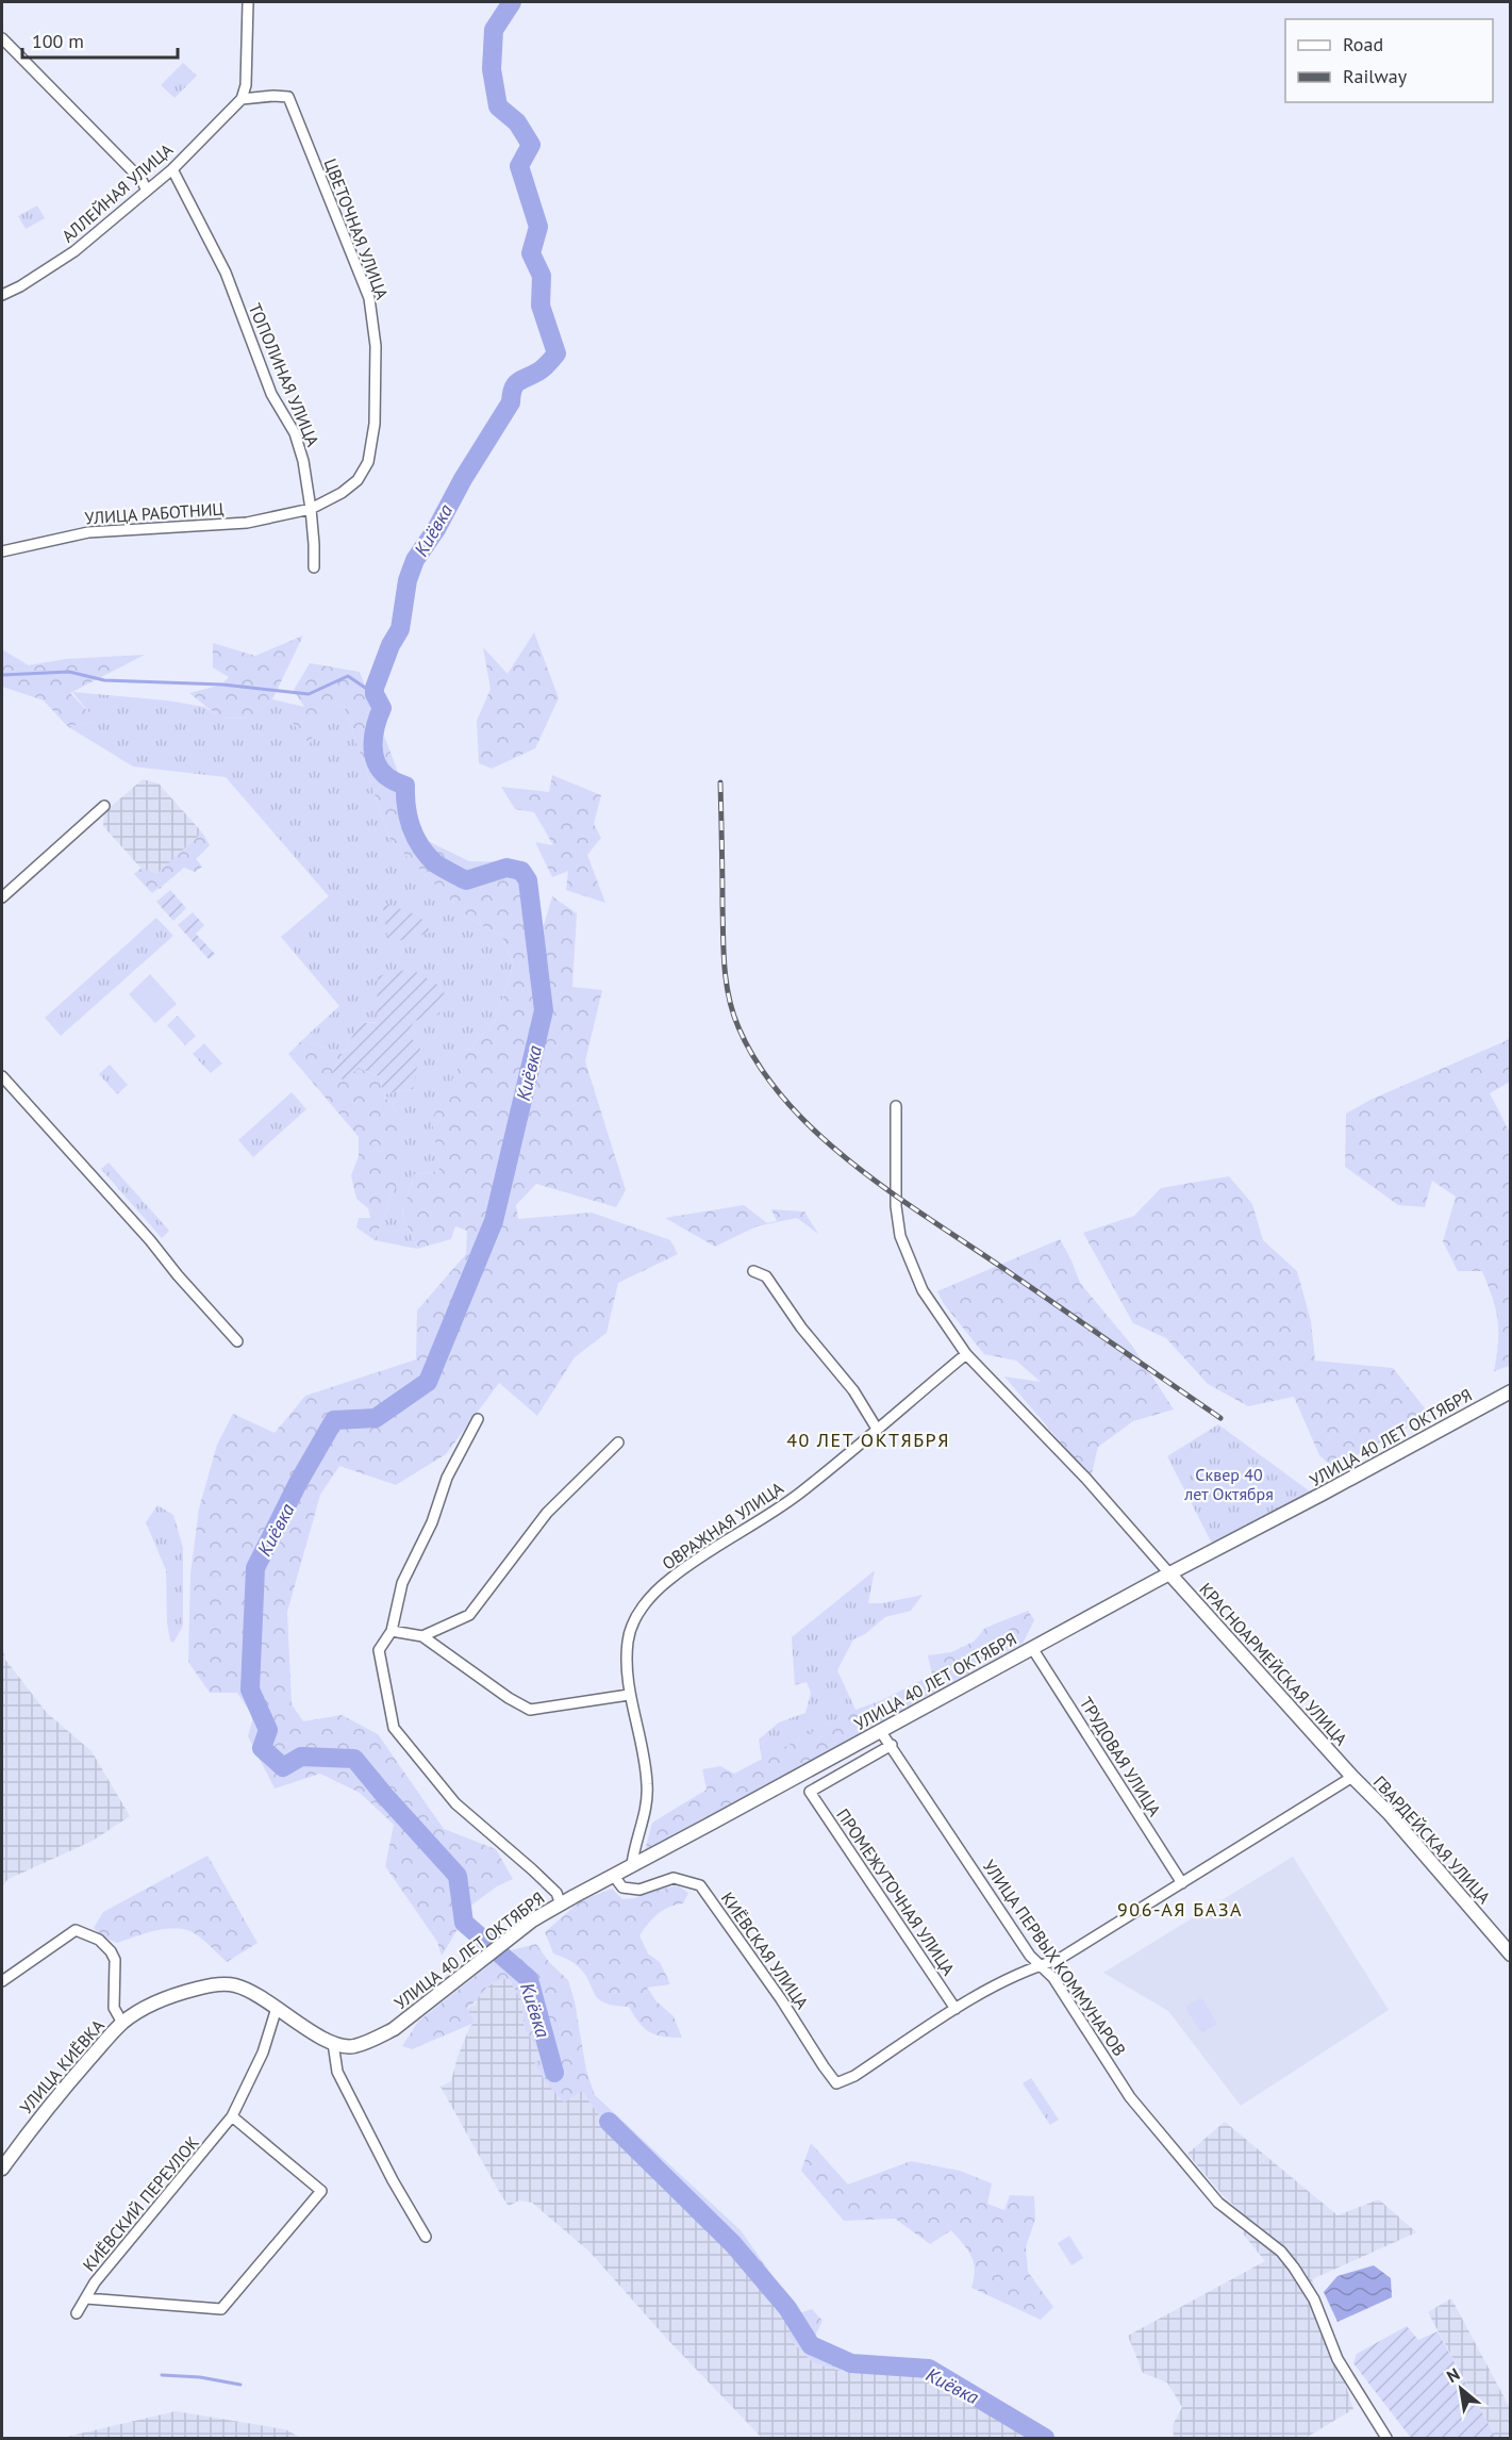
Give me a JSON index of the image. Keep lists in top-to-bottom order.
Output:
{
  "streets": {
    "main road": [
      "УЛИЦА 40 ЛЕТ ОКТЯБРЯ",
      "КРАСНОАРМЕЙСКАЯ УЛИЦА",
      "ГВАРДЕЙСКАЯ УЛИЦА",
      "УЛИЦА КИЁВКА"
    ],
    "street": [
      "АЛЛЕЙНАЯ УЛИЦА",
      "ЦВЕТОЧНАЯ УЛИЦА",
      "ТОПОЛИНАЯ УЛИЦА",
      "УЛИЦА РАБОТНИЦ",
      "ОВРАЖНАЯ УЛИЦА",
      "ТРУДОВАЯ УЛИЦА",
      "ПРОМЕЖУТОЧНАЯ УЛИЦА",
      "КИЁВСКАЯ УЛИЦА",
      "УЛИЦА ПЕРВЫХ КОММУНАРОВ",
      "КИЁВСКИЙ ПЕРЕУЛОК"
    ]
  },
  "crossings": [
    ["АЛЛЕЙНАЯ УЛИЦА", "ЦВЕТОЧНАЯ УЛИЦА"],
    ["АЛЛЕЙНАЯ УЛИЦА", "ТОПОЛИНАЯ УЛИЦА"],
    ["ЦВЕТОЧНАЯ УЛИЦА", "ТОПОЛИНАЯ УЛИЦА"],
    ["ЦВЕТОЧНАЯ УЛИЦА", "УЛИЦА РАБОТНИЦ"],
    ["ТОПОЛИНАЯ УЛИЦА", "УЛИЦА РАБОТНИЦ"],
    ["УЛИЦА 40 ЛЕТ ОКТЯБРЯ", "ОВРАЖНАЯ УЛИЦА"],
    ["УЛИЦА 40 ЛЕТ ОКТЯБРЯ", "КРАСНОАРМЕЙСКАЯ УЛИЦА"],
    ["УЛИЦА 40 ЛЕТ ОКТЯБРЯ", "ТРУДОВАЯ УЛИЦА"],
    ["УЛИЦА 40 ЛЕТ ОКТЯБРЯ", "КИЁВСКАЯ УЛИЦА"],
    ["УЛИЦА 40 ЛЕТ ОКТЯБРЯ", "УЛИЦА ПЕРВЫХ КОММУНАРОВ"],
    ["УЛИЦА 40 ЛЕТ ОКТЯБРЯ", "УЛИЦА КИЁВКА"],
    ["КРАСНОАРМЕЙСКАЯ УЛИЦА", "ГВАРДЕЙСКАЯ УЛИЦА"],
    ["ПРОМЕЖУТОЧНАЯ УЛИЦА", "КИЁВСКАЯ УЛИЦА"],
    ["ПРОМЕЖУТОЧНАЯ УЛИЦА", "УЛИЦА ПЕРВЫХ КОММУНАРОВ"],
    ["УЛИЦА КИЁВКА", "КИЁВСКИЙ ПЕРЕУЛОК"]
  ],
  "districts": ["40 ЛЕТ ОКТЯБРЯ", "906-АЯ БАЗА"],
  "water": ["Киёвка"],
  "parks": ["Сквер 40 лет Октября"],
  "legend": ["Road", "Railway"],
  "scale_bar": "100 m",
  "north": "top left"
}
